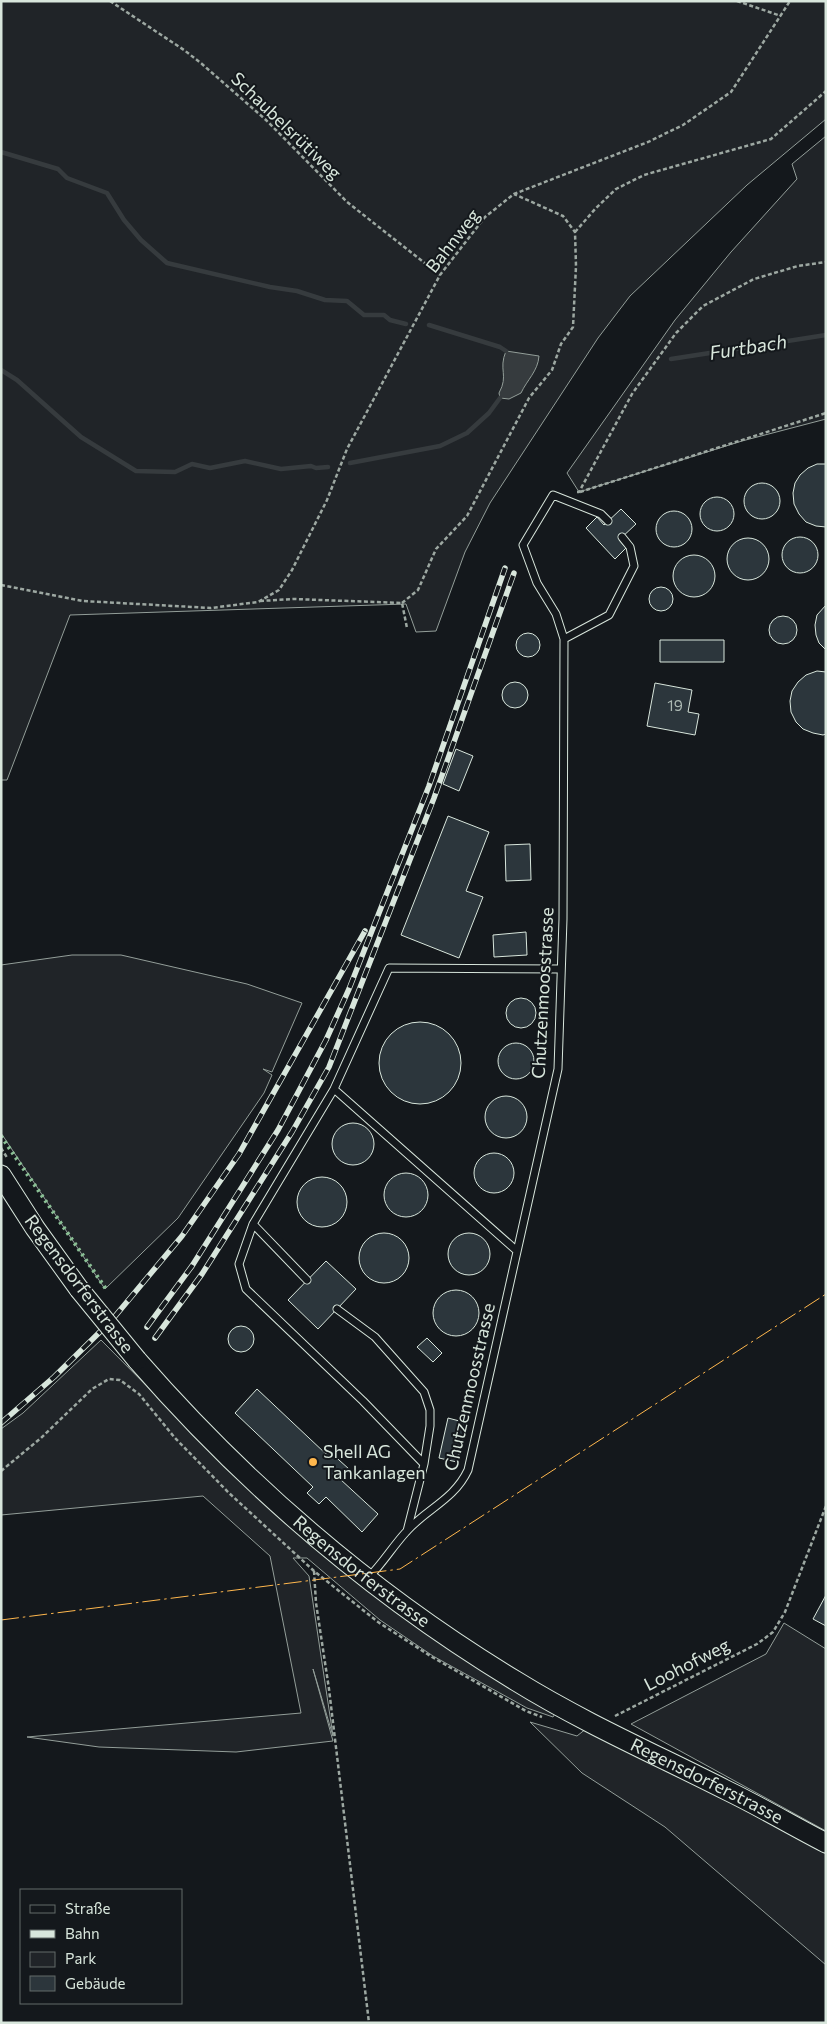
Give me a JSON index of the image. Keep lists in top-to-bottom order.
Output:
{
  "streets": {
    "street": ["Regensdorferstrasse"],
    "lane": ["Chutzenmoosstrasse"],
    "path": ["Schaubelsrütiweg", "Bahnweg", "Loohofweg"]
  },
  "crossings": [
    ["Schaubelsrütiweg", "Bahnweg"],
    ["Chutzenmoosstrasse", "Regensdorferstrasse"]
  ],
  "water": ["Furtbach"],
  "places": ["Shell AG Tankanlagen"],
  "house_numbers": ["19"],
  "legend": [
    "Straße",
    "Bahn",
    "Park",
    "Gebäude"
  ]
}
